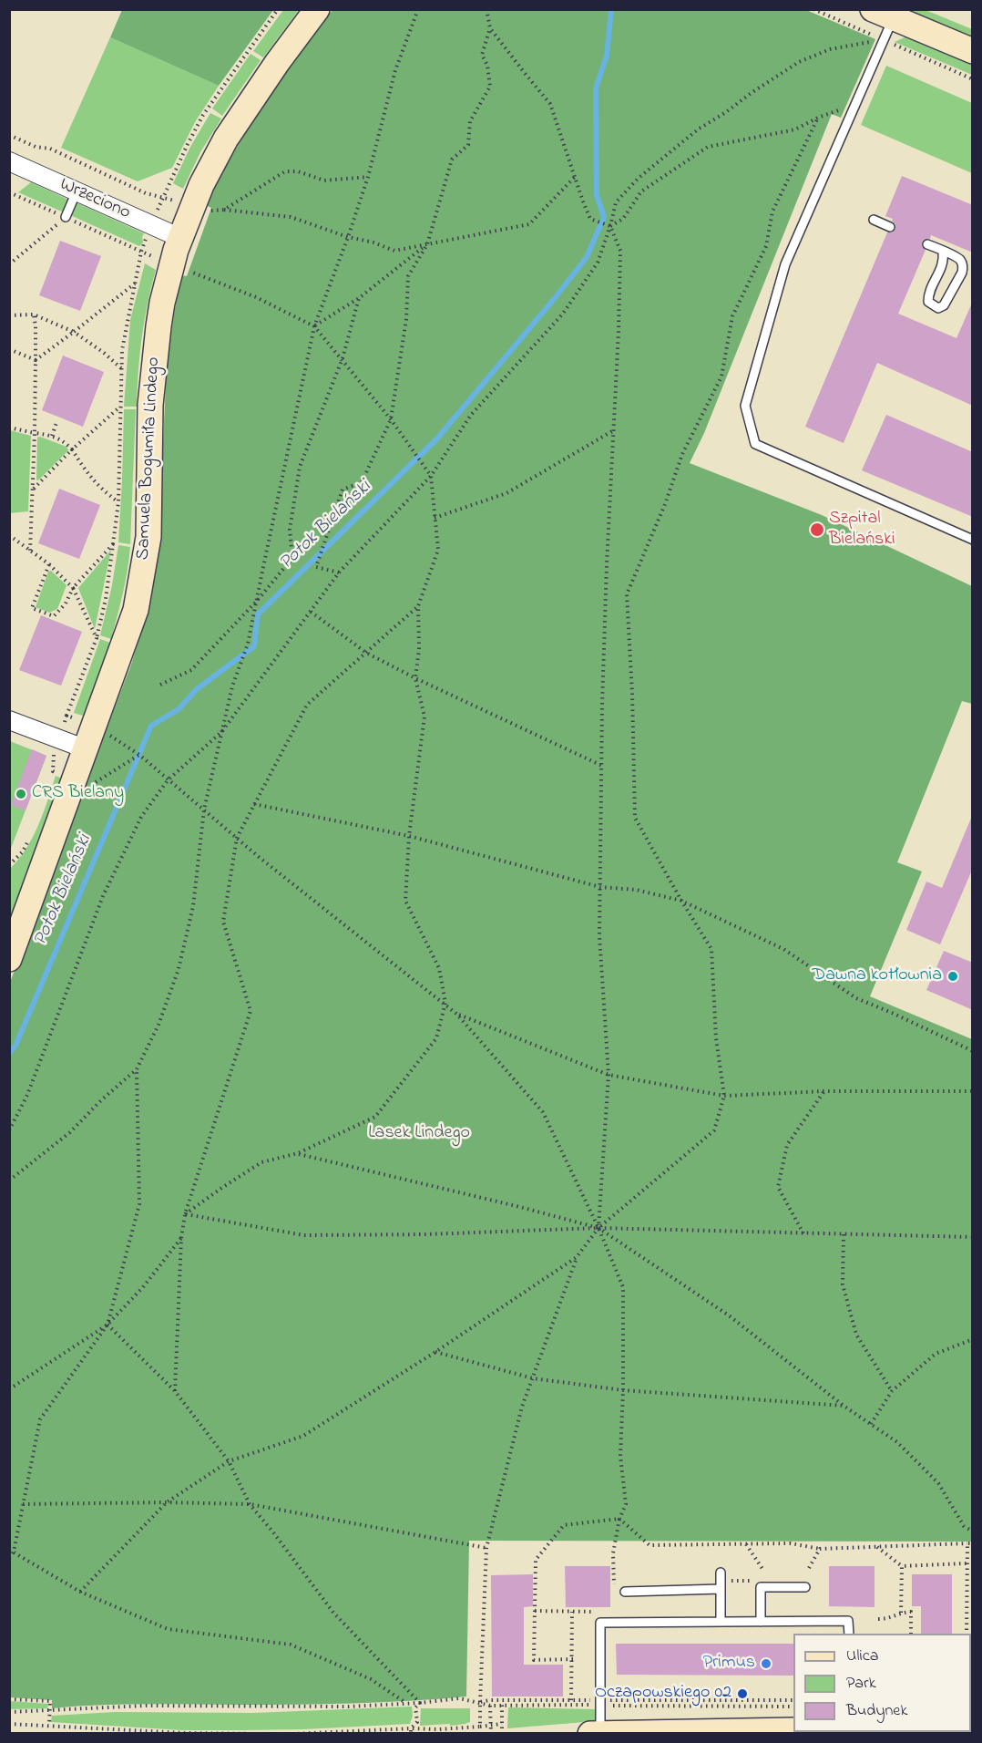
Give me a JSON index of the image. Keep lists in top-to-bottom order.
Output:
{
  "streets": {
    "street": ["Wrzeciono", "Samuela Bogumiła Lindego"]
  },
  "crossings": [
    ["Wrzeciono", "Samuela Bogumiła Lindego"]
  ],
  "water": ["Potok Bielański"],
  "parks": ["Lasek Lindego"],
  "places": [
    "Szpital Bielański",
    "CRS Bielany",
    "Dawna kotłownia",
    "Primus",
    "Oczapowskiego 02"
  ],
  "legend": ["Ulica", "Park", "Budynek"]
}
